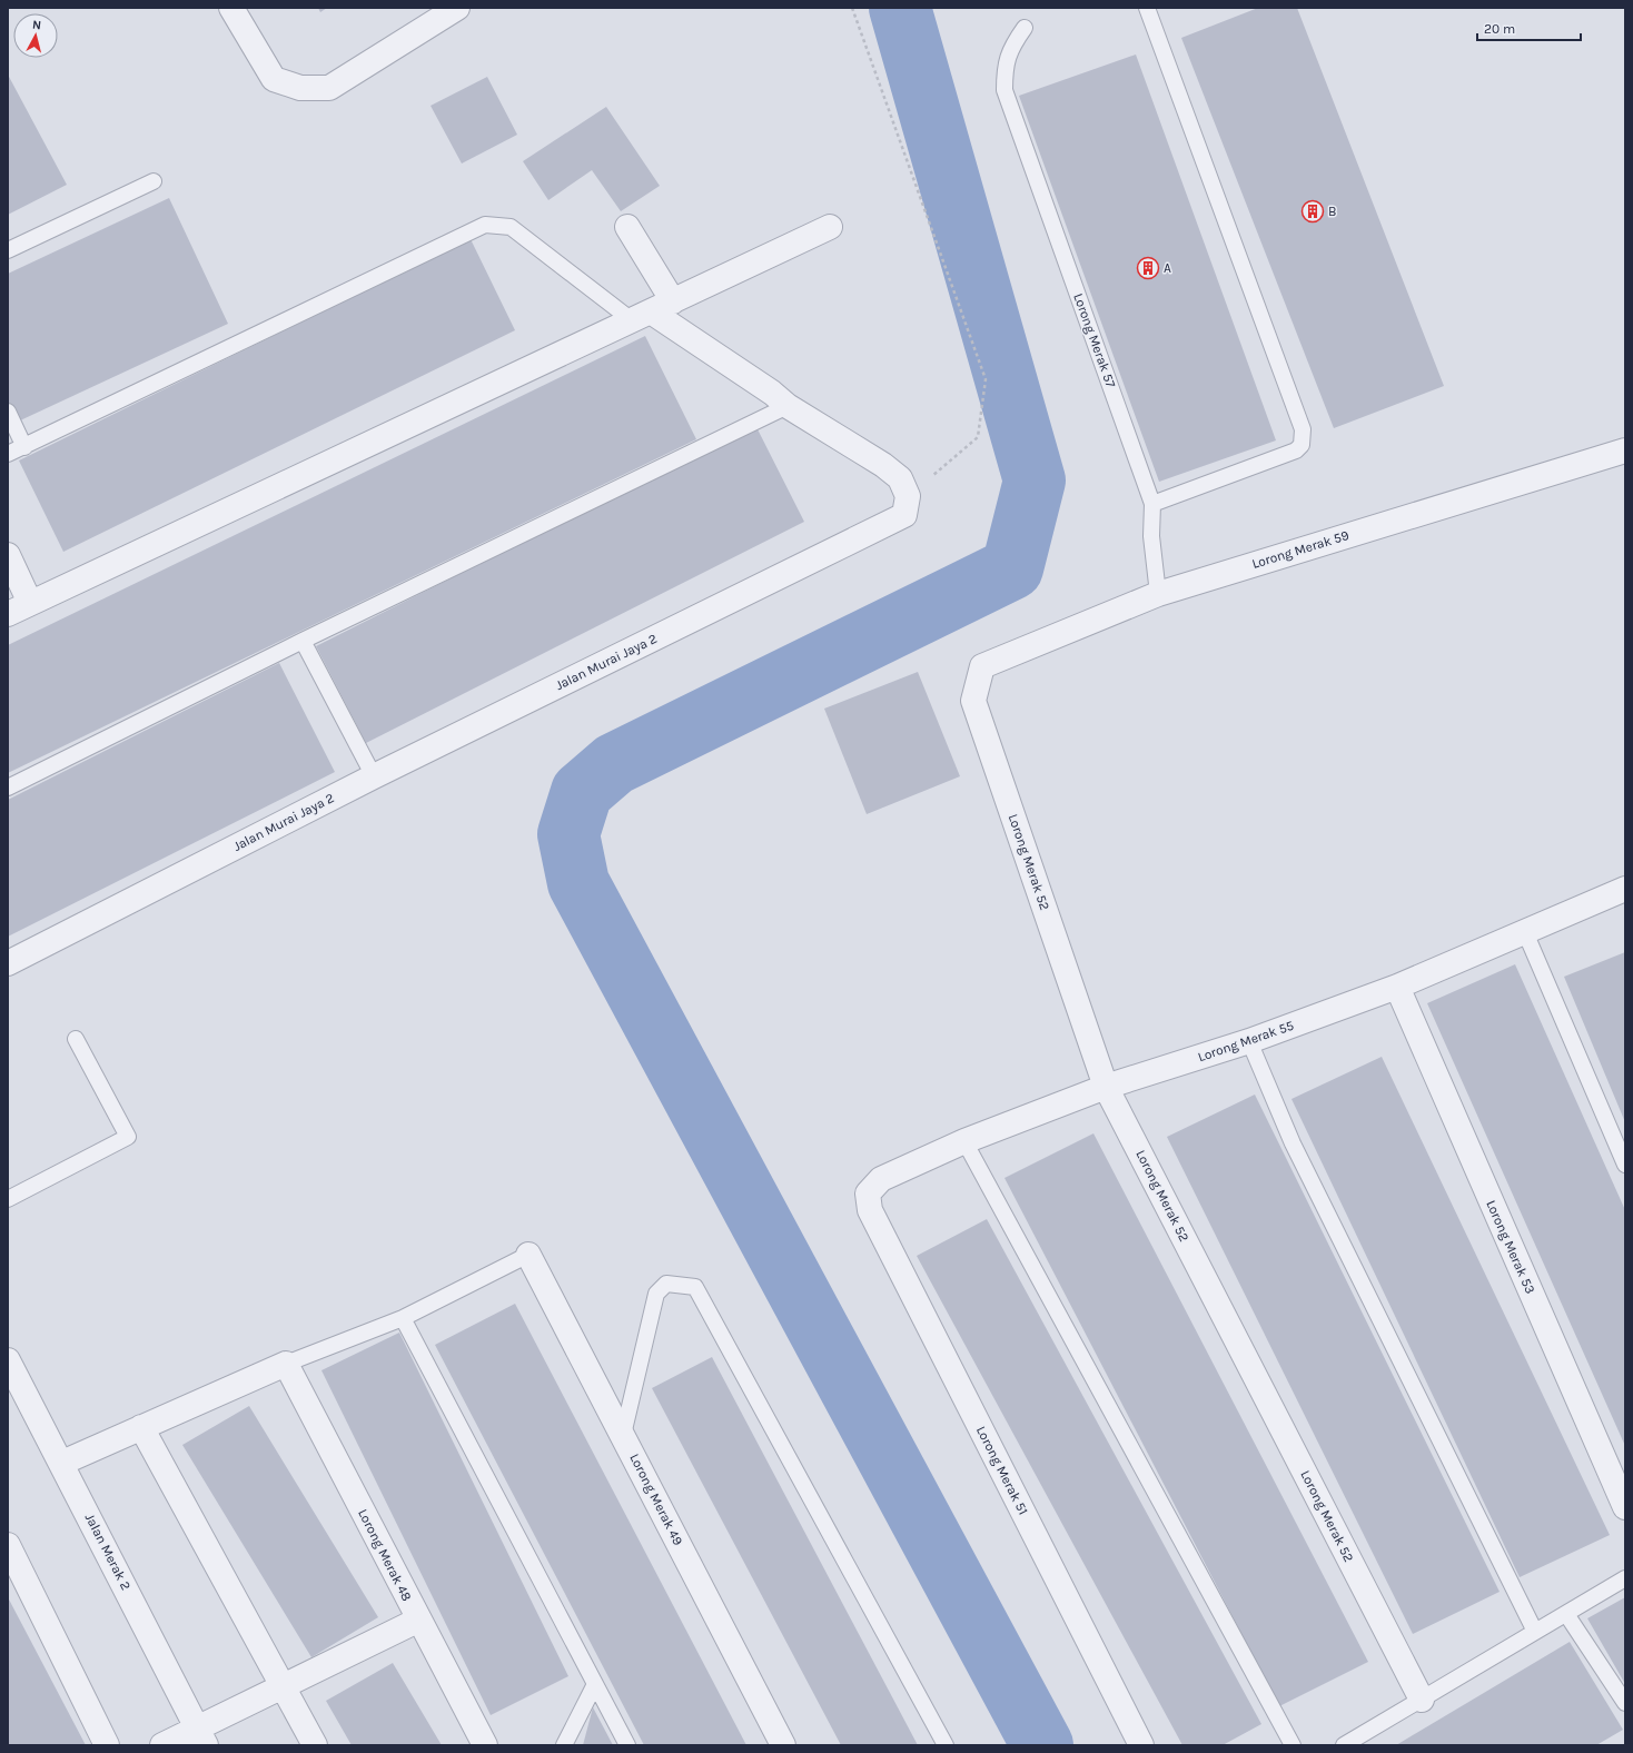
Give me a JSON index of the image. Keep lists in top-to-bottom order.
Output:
{
  "streets": {
    "street": [
      "Lorong Merak 59",
      "Jalan Murai Jaya 2",
      "Lorong Merak 52",
      "Lorong Merak 55",
      "Lorong Merak 53",
      "Lorong Merak 51",
      "Lorong Merak 49",
      "Jalan Merak 2",
      "Lorong Merak 48"
    ],
    "lane": ["Lorong Merak 57"]
  },
  "crossings": [
    ["Lorong Merak 59", "Lorong Merak 52"],
    ["Lorong Merak 52", "Lorong Merak 55"],
    ["Lorong Merak 55", "Lorong Merak 53"],
    ["Lorong Merak 55", "Lorong Merak 51"]
  ],
  "places": {
    "building": ["B", "A"]
  },
  "scale_bar": "20 m",
  "north": "top"
}
